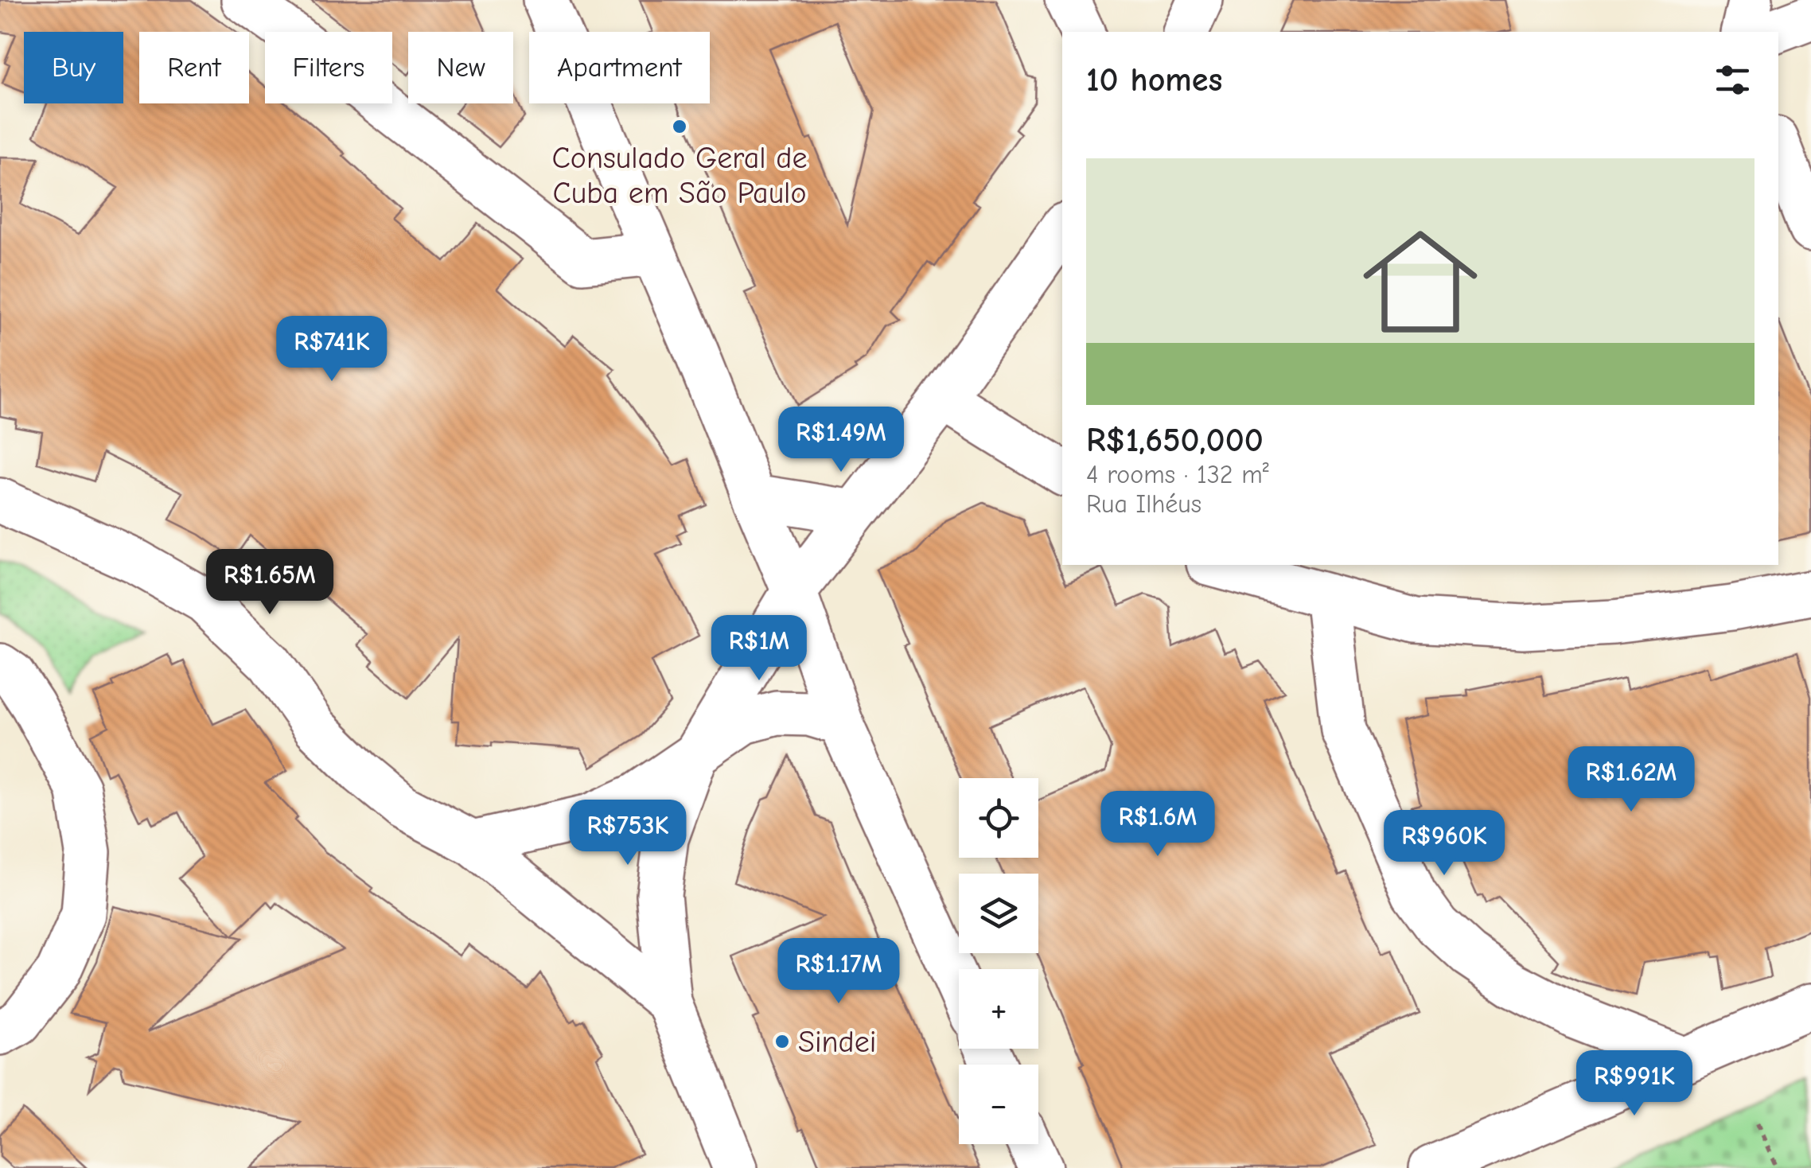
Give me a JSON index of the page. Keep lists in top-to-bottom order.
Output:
{
  "places": ["Consulado Geral de Cuba em São Paulo", "Sindei"],
  "page": {
    "chip": [
      "Buy",
      "Rent",
      "Filters",
      "New",
      "Apartment"
    ],
    "heading": "10 homes",
    "list": [
      {
        "name": "R$1,650,000",
        "note": "4 rooms · 132 m² · Rua Ilhéus"
      }
    ],
    "price": [
      "R$741K",
      "R$1.49M",
      "R$1.65M",
      "R$1M",
      "R$1.62M",
      "R$1.6M",
      "R$753K",
      "R$960K",
      "R$1.17M",
      "R$991K"
    ],
    "map_buttons": ["+", "−"]
  }
}
